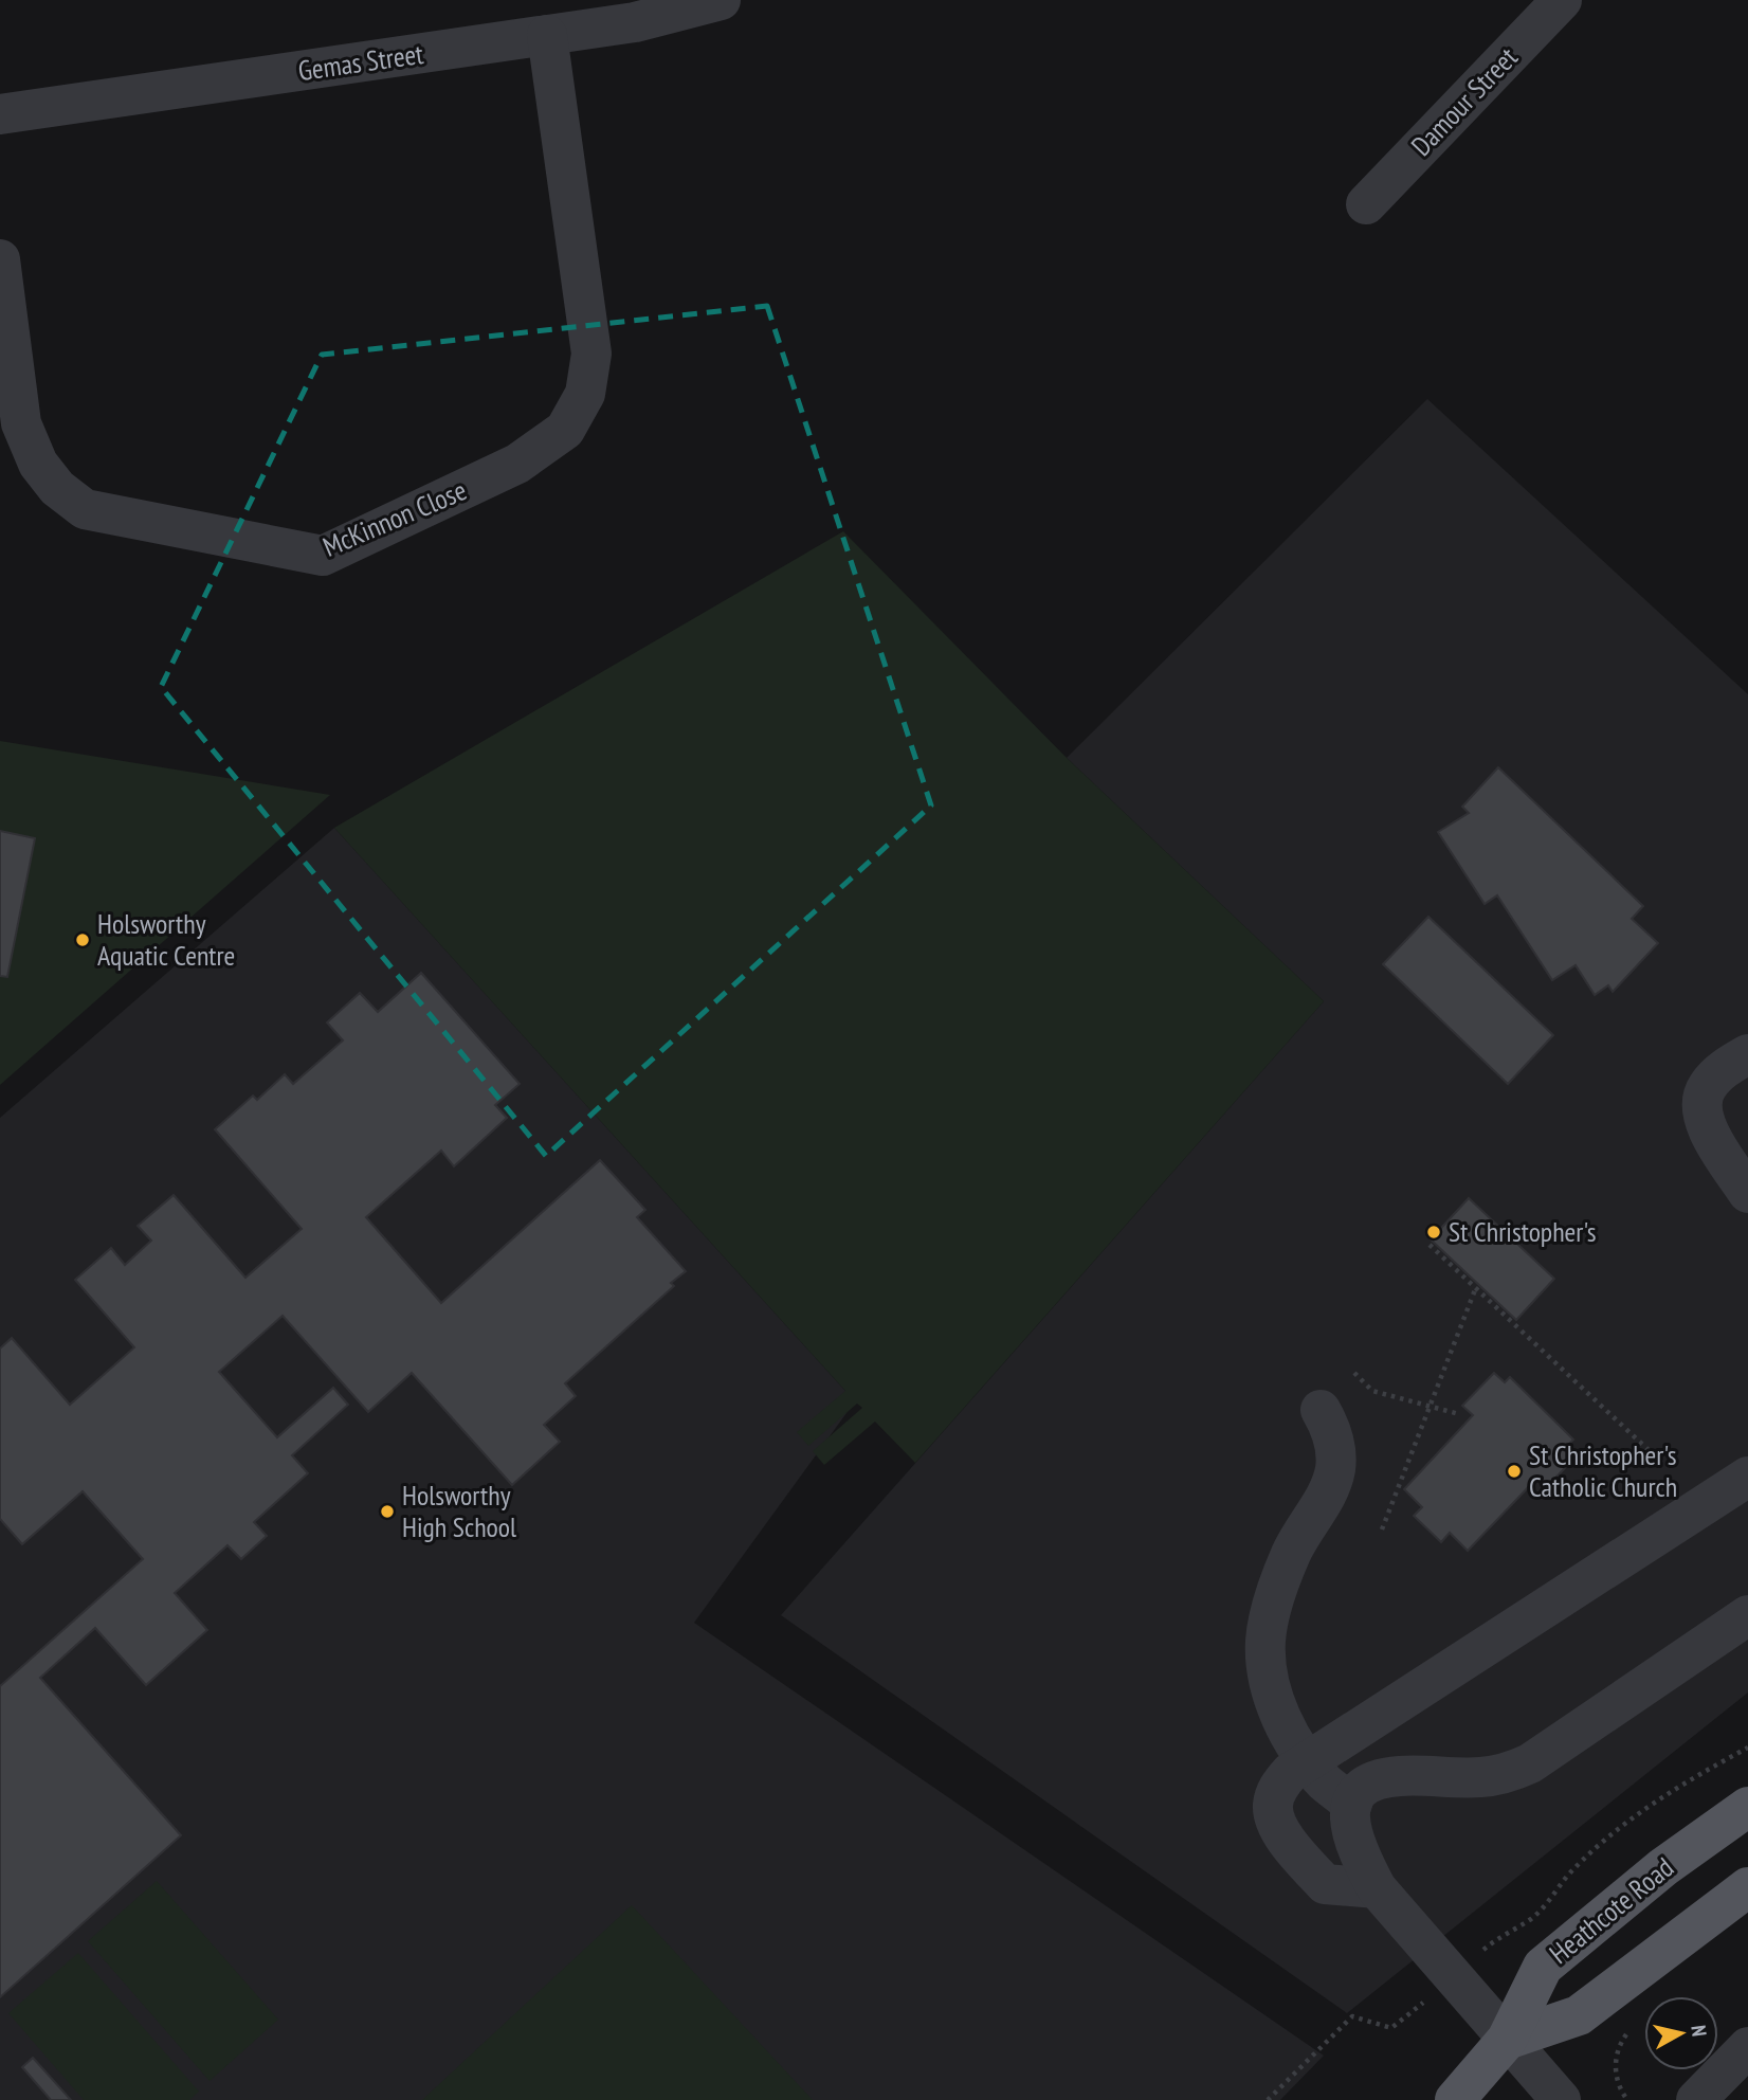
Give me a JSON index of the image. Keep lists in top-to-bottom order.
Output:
{
  "streets": {
    "main road": ["Heathcote Road"],
    "street": ["Gemas Street", "Damour Street", "McKinnon Close"]
  },
  "crossings": [
    ["Gemas Street", "McKinnon Close"]
  ],
  "places": [
    "Holsworthy Aquatic Centre",
    "St Christopher's",
    "St Christopher's Catholic Church",
    "Holsworthy High School"
  ],
  "north": "right"
}
